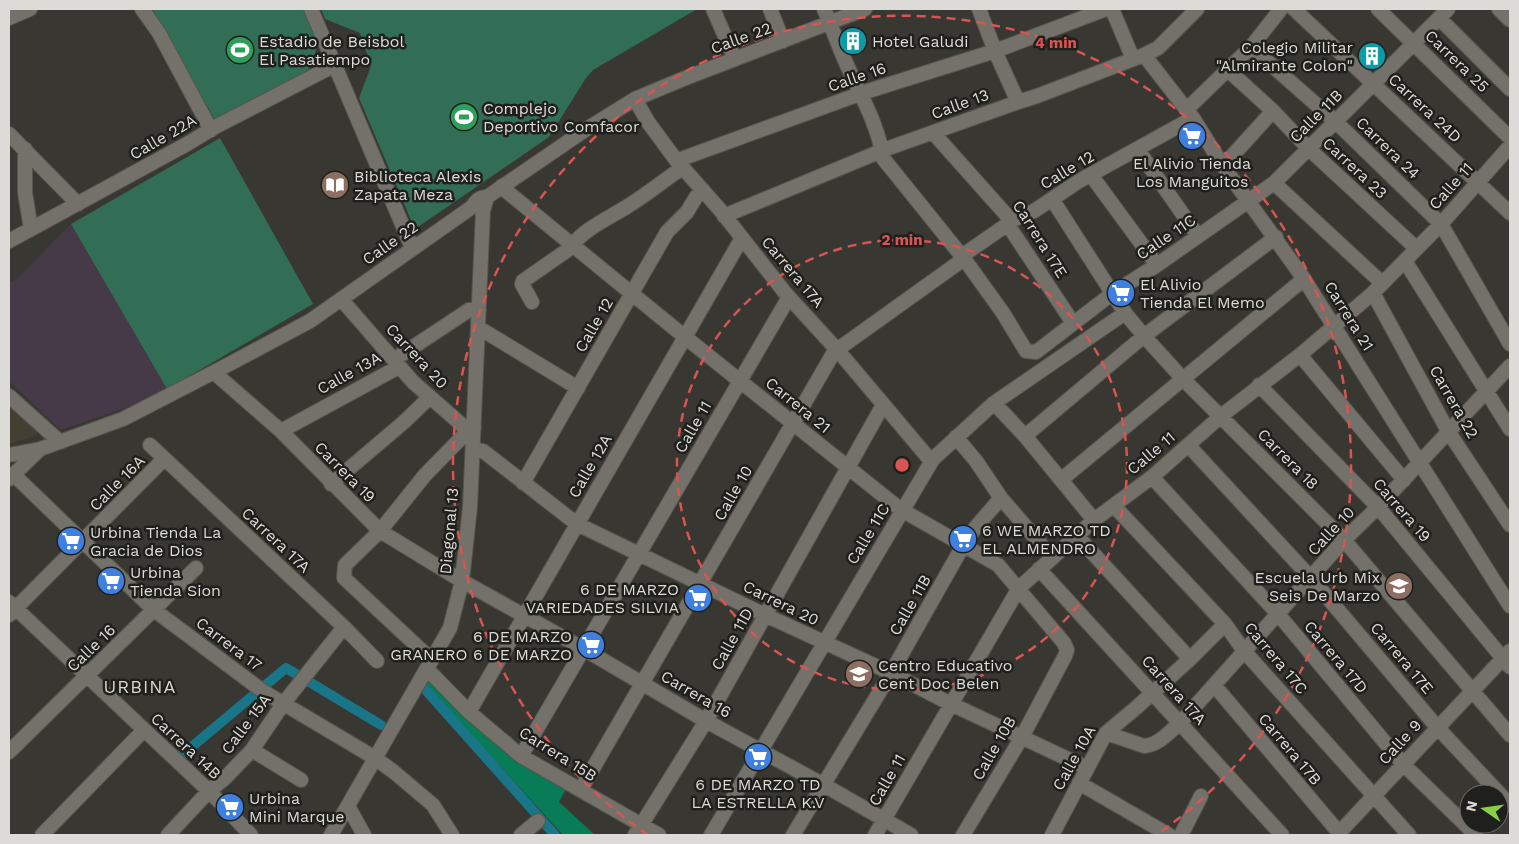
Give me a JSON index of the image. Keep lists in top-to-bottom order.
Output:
{
  "streets": {
    "street": [
      "Calle 22",
      "Carrera 25",
      "Calle 16",
      "Calle 13",
      "Carrera 24D",
      "Calle 11B",
      "Calle 22A",
      "Carrera 24",
      "Carrera 23",
      "Calle 12",
      "Calle 11",
      "Calle 11C",
      "Carrera 17E",
      "Carrera 17A",
      "Carrera 21",
      "Carrera 20",
      "Calle 13A",
      "Carrera 22",
      "Carrera 18",
      "Calle 12A",
      "Carrera 19",
      "Calle 16A",
      "Calle 10",
      "Diagonal 13",
      "Calle 11D",
      "Carrera 17",
      "Carrera 17D",
      "Carrera 17C",
      "Carrera 16",
      "Calle 15A",
      "Calle 9",
      "Carrera 14B",
      "Calle 10B",
      "Carrera 17B",
      "Carrera 15B",
      "Calle 10A"
    ]
  },
  "crossings": [
    ["Calle 22", "Carrera 17A"],
    ["Calle 22", "Carrera 21"],
    ["Calle 22", "Carrera 20"],
    ["Calle 22", "Carrera 19"],
    ["Calle 22", "Diagonal 13"],
    ["Carrera 25", "Calle 11B"],
    ["Calle 16", "Carrera 17A"],
    ["Calle 16", "Carrera 17"],
    ["Calle 16", "Carrera 14B"],
    ["Calle 13", "Carrera 17E"],
    ["Calle 13", "Carrera 17A"],
    ["Calle 13", "Carrera 21"],
    ["Carrera 24D", "Calle 11B"],
    ["Carrera 24D", "Calle 11"],
    ["Calle 11B", "Carrera 24"],
    ["Calle 11B", "Carrera 23"],
    ["Calle 11B", "Calle 11C"],
    ["Calle 11B", "Carrera 21"],
    ["Calle 11B", "Carrera 20"],
    ["Calle 11B", "Carrera 22"],
    ["Calle 11B", "Carrera 16"],
    ["Carrera 24", "Calle 12"],
    ["Carrera 24", "Calle 11"],
    ["Carrera 23", "Calle 12"],
    ["Carrera 23", "Calle 11"],
    ["Calle 12", "Calle 11C"],
    ["Calle 12", "Carrera 17E"],
    ["Calle 12", "Carrera 17A"],
    ["Calle 12", "Carrera 21"],
    ["Calle 12", "Carrera 20"],
    ["Calle 12", "Carrera 18"],
    ["Calle 12", "Calle 10"],
    ["Calle 11", "Carrera 17E"],
    ["Calle 11", "Carrera 17A"],
    ["Calle 11", "Carrera 21"],
    ["Calle 11", "Carrera 20"],
    ["Calle 11", "Carrera 22"],
    ["Calle 11", "Carrera 18"],
    ["Calle 11", "Carrera 19"],
    ["Calle 11", "Carrera 17D"],
    ["Calle 11", "Carrera 17C"],
    ["Calle 11", "Carrera 16"],
    ["Calle 11", "Carrera 15B"],
    ["Calle 11C", "Carrera 17E"],
    ["Calle 11C", "Carrera 17A"],
    ["Calle 11C", "Carrera 21"],
    ["Calle 11C", "Carrera 20"],
    ["Calle 11C", "Carrera 18"],
    ["Calle 11C", "Calle 10"],
    ["Calle 11C", "Carrera 16"],
    ["Carrera 17E", "Calle 10"],
    ["Carrera 17E", "Calle 9"],
    ["Carrera 17A", "Calle 12A"],
    ["Carrera 17A", "Calle 16A"],
    ["Carrera 17A", "Calle 10"],
    ["Carrera 17A", "Calle 11D"],
    ["Carrera 17A", "Calle 15A"],
    ["Carrera 17A", "Calle 10A"],
    ["Carrera 21", "Calle 12A"],
    ["Carrera 21", "Calle 10"],
    ["Carrera 21", "Calle 11D"],
    ["Carrera 21", "Calle 10B"],
    ["Carrera 20", "Calle 13A"],
    ["Carrera 20", "Calle 12A"],
    ["Carrera 20", "Calle 10"],
    ["Carrera 20", "Diagonal 13"],
    ["Carrera 20", "Calle 11D"],
    ["Carrera 20", "Calle 10B"],
    ["Carrera 20", "Calle 10A"],
    ["Calle 13A", "Carrera 19"],
    ["Calle 13A", "Diagonal 13"],
    ["Carrera 22", "Calle 10"],
    ["Carrera 18", "Calle 10"],
    ["Carrera 18", "Calle 9"],
    ["Calle 12A", "Carrera 16"],
    ["Calle 12A", "Carrera 15B"],
    ["Carrera 19", "Calle 10"],
    ["Carrera 19", "Diagonal 13"],
    ["Carrera 19", "Carrera 16"],
    ["Carrera 19", "Calle 9"],
    ["Calle 16A", "Carrera 17"],
    ["Calle 16A", "Carrera 14B"],
    ["Calle 10", "Carrera 17D"],
    ["Calle 10", "Carrera 17C"],
    ["Calle 10", "Carrera 16"],
    ["Calle 10", "Carrera 17B"],
    ["Calle 10", "Carrera 15B"],
    ["Calle 10", "Calle 10A"],
    ["Diagonal 13", "Carrera 17"],
    ["Diagonal 13", "Carrera 16"],
    ["Diagonal 13", "Carrera 15B"],
    ["Calle 11D", "Carrera 16"],
    ["Calle 11D", "Carrera 15B"],
    ["Carrera 17", "Calle 15A"],
    ["Carrera 17D", "Calle 9"],
    ["Carrera 17C", "Calle 9"],
    ["Carrera 17C", "Calle 10A"],
    ["Calle 15A", "Carrera 14B"],
    ["Calle 9", "Carrera 17B"]
  ],
  "districts": ["URBINA"],
  "places": {
    "building": ["Hotel Galudi", "Colegio Militar \"Almirante Colon\""],
    "sports": ["Estadio de Beisbol El Pasatiempo", "Complejo Deportivo Comfacor"],
    "supermarket": [
      "El Alivio Tienda Los Manguitos",
      "El Alivio Tienda El Memo",
      "6 WE MARZO TD EL ALMENDRO",
      "Urbina Tienda La Gracia de Dios",
      "Urbina Tienda Sion",
      "6 DE MARZO VARIEDADES SILVIA",
      "6 DE MARZO GRANERO 6 DE MARZO",
      "6 DE MARZO TD LA ESTRELLA K.V",
      "Urbina Mini Marque"
    ],
    "library": ["Biblioteca Alexis Zapata Meza"],
    "school or university": ["Escuela Urb Mix Seis De Marzo", "Centro Educativo Cent Doc Belen"]
  },
  "north": "left",
  "rings": ["4 min", "2 min"]
}
